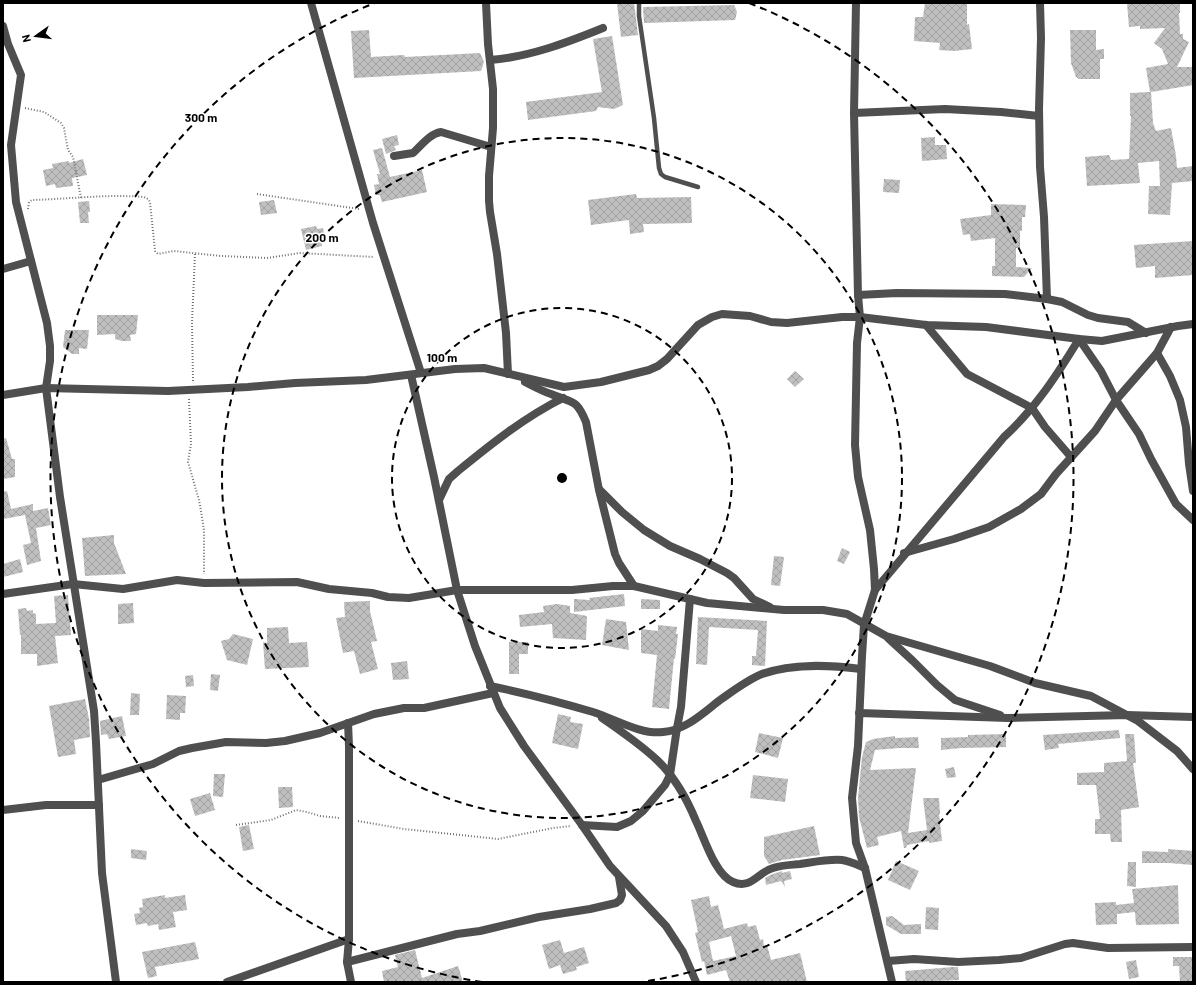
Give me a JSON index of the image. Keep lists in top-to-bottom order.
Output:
{
  "north": "left",
  "rings": ["300 m", "200 m", "100 m"]
}
